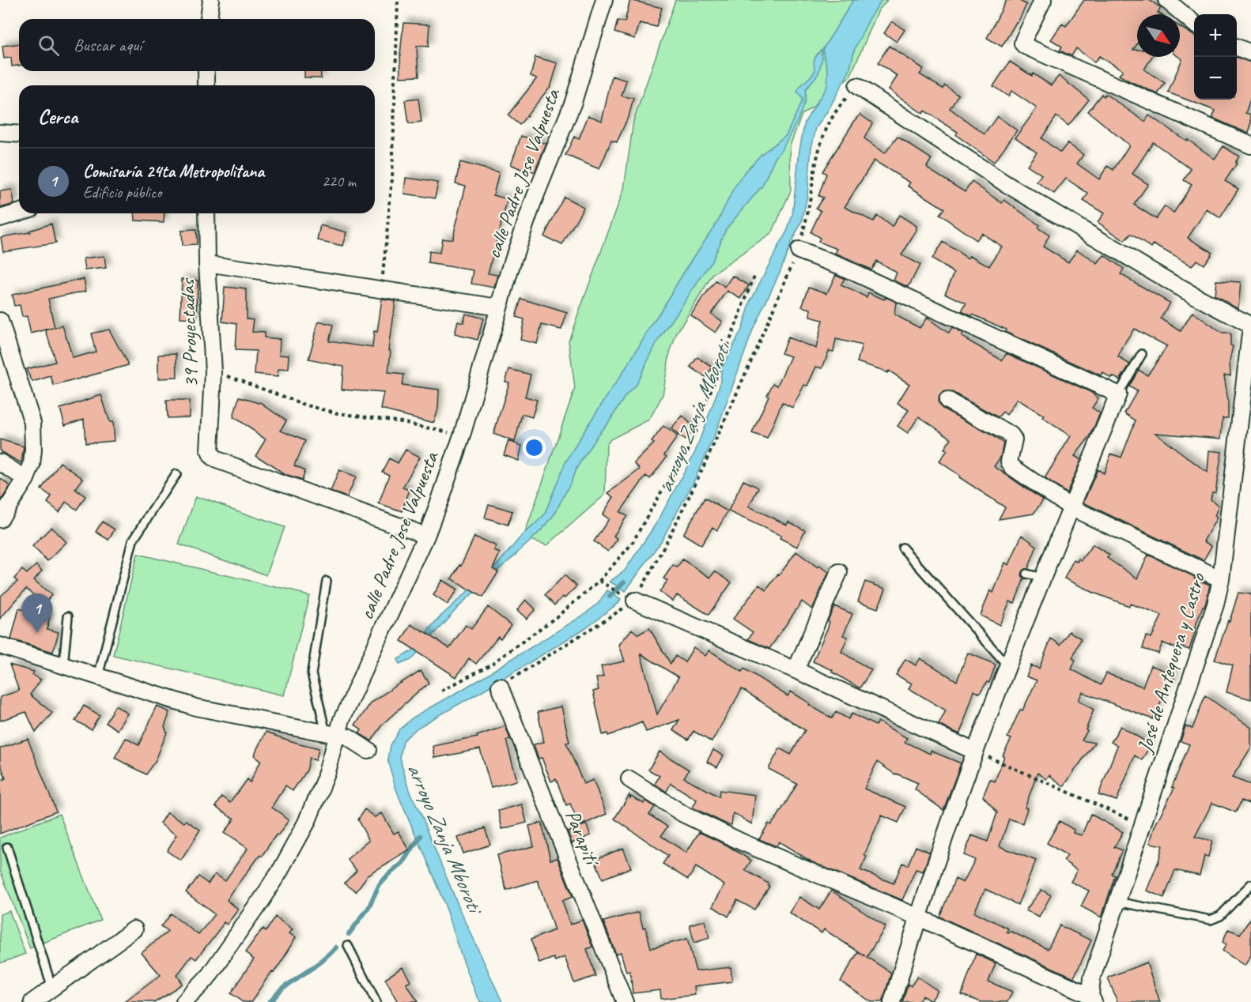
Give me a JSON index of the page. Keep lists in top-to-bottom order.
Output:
{
  "streets": {
    "street": [
      "calle Padre Jose Valpuesta",
      "39 Proyectadas",
      "José de Antequera y Castro",
      "Parapití"
    ]
  },
  "crossings": [
    ["calle Padre Jose Valpuesta", "39 Proyectadas"]
  ],
  "water": ["arroyo Zanja Mboroti"],
  "north": "bottom right",
  "page": {
    "map_buttons": ["+", "−"],
    "search": "Buscar aquí",
    "heading": "Cerca",
    "list": [
      {
        "mark": "1",
        "name": "Comisaría 24ta Metropolitana",
        "note": "Edificio público",
        "value": "220 m"
      }
    ],
    "pins": "1"
  }
}
